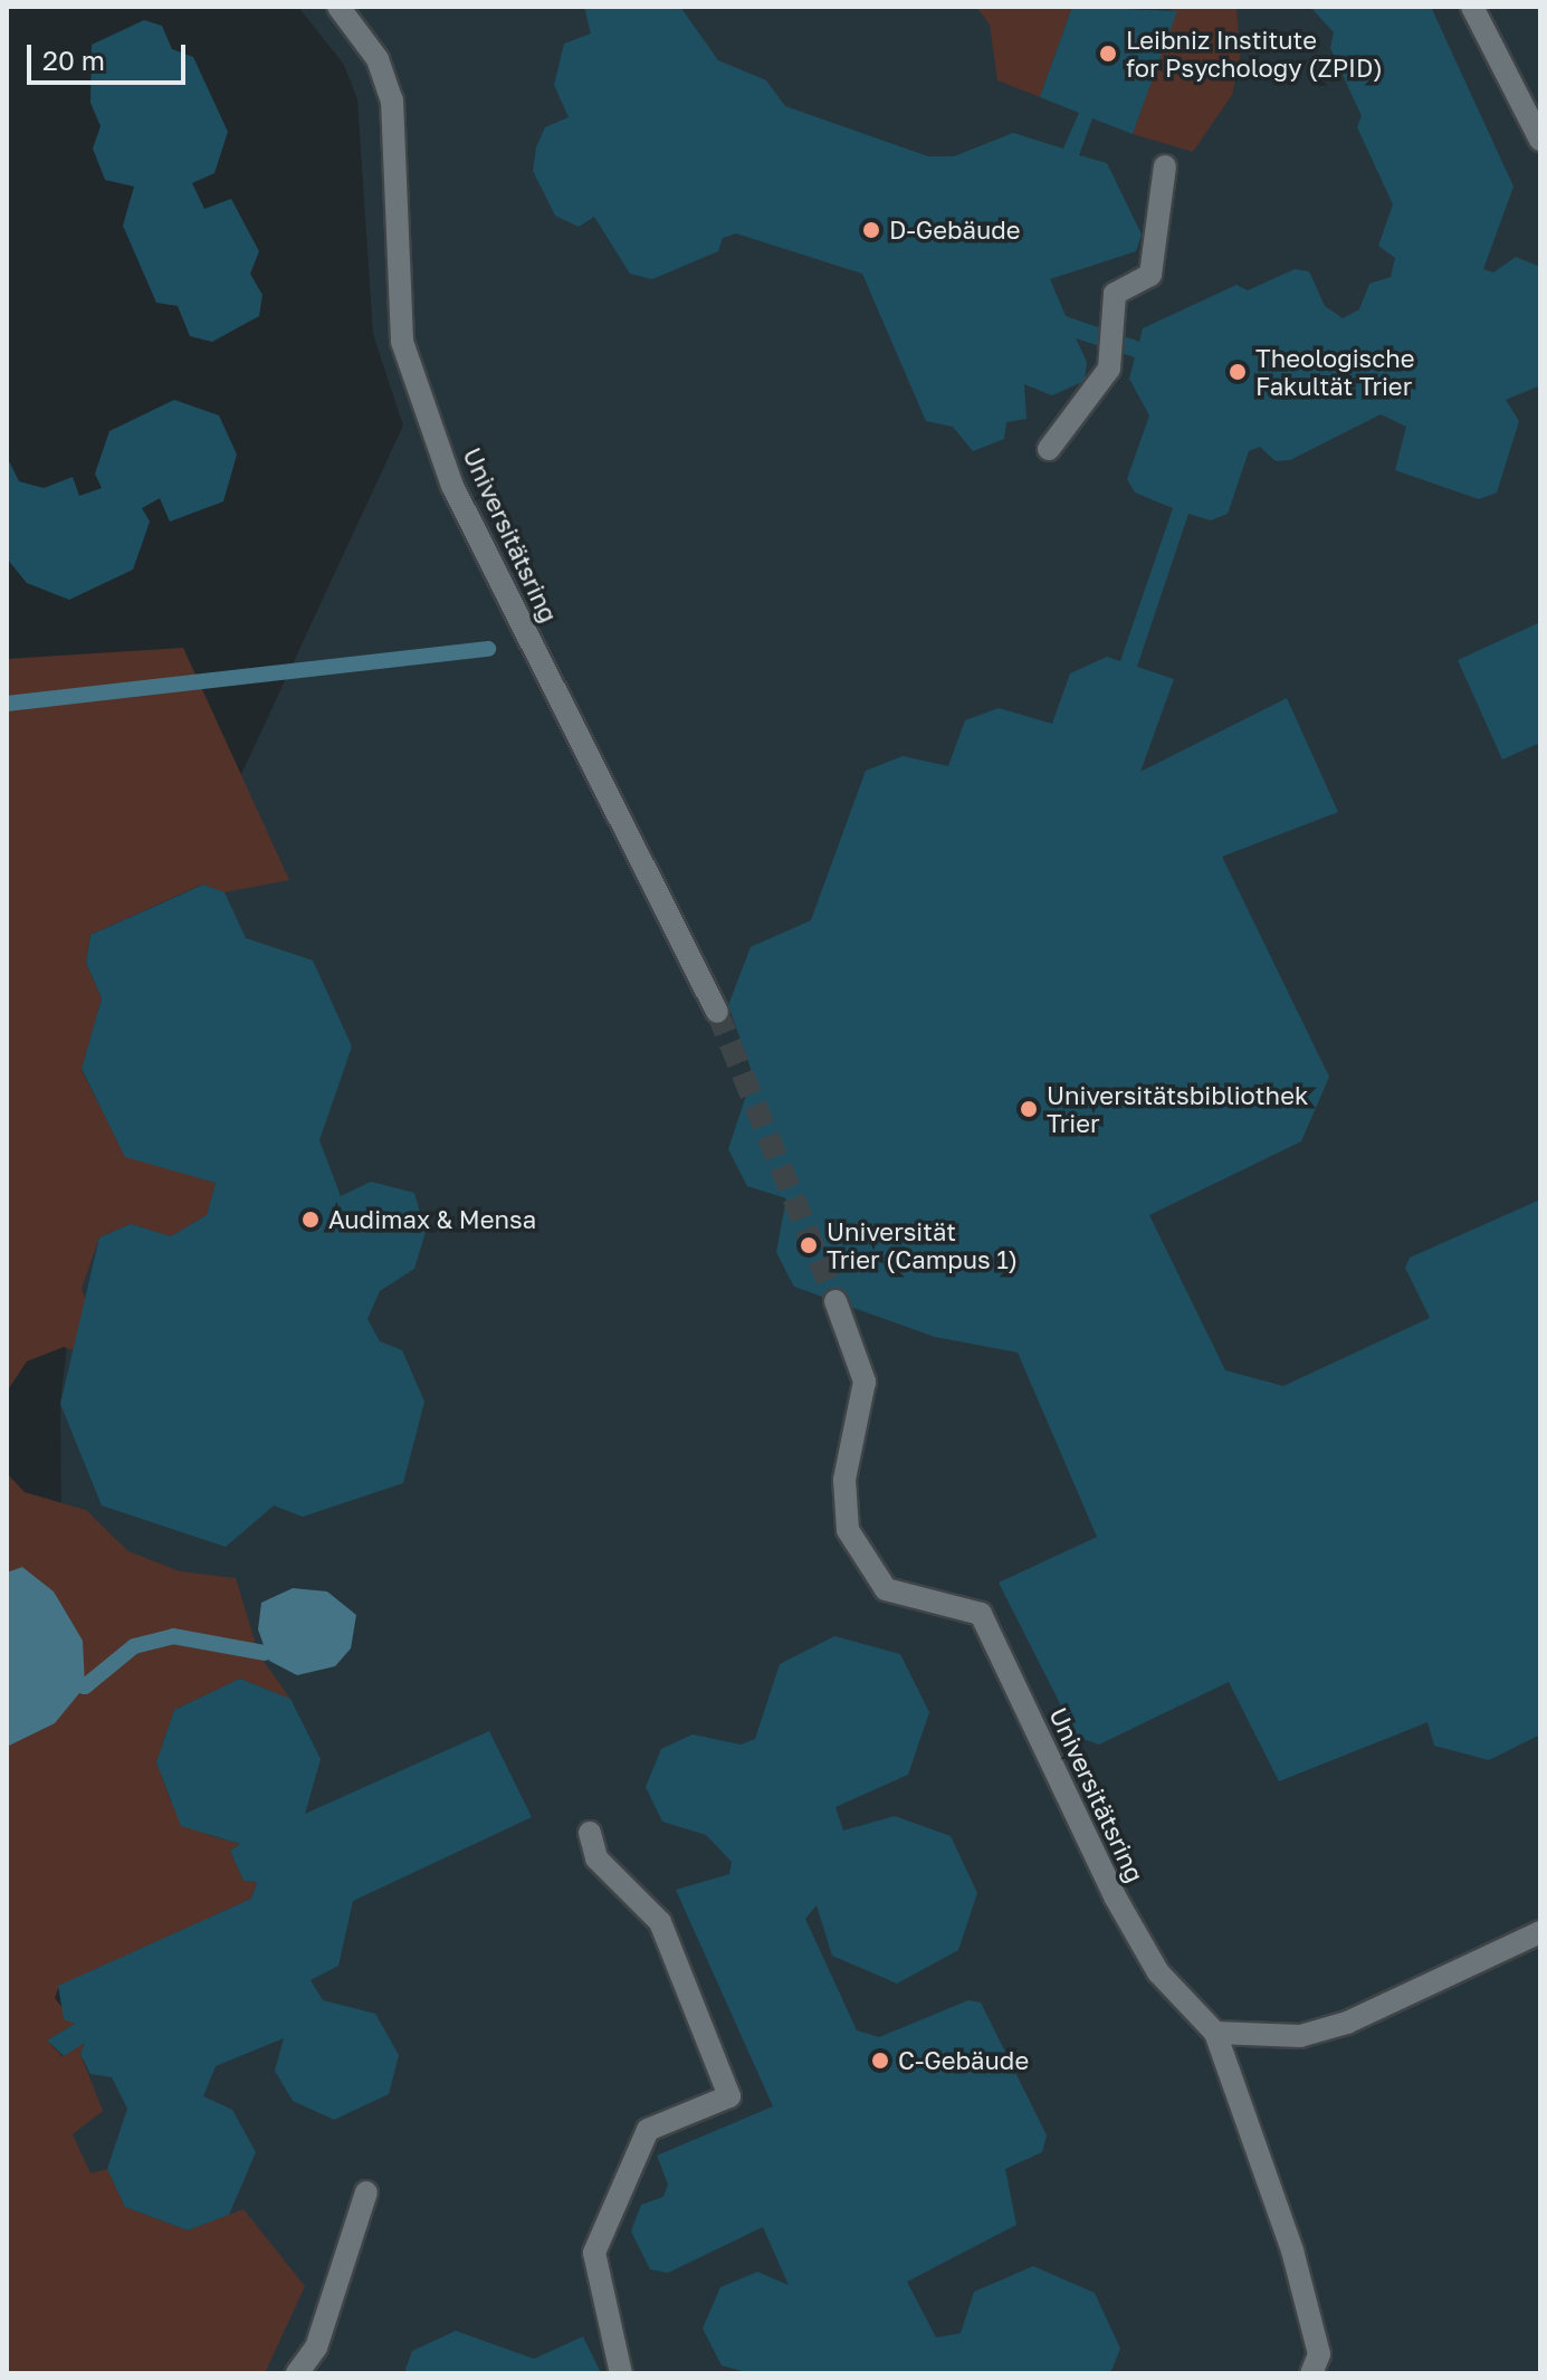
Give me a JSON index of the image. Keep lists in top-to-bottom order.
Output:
{
  "streets": {
    "street": ["Universitätsring"]
  },
  "places": [
    "Leibniz Institute for Psychology (ZPID)",
    "D-Gebäude",
    "Theologische Fakultät Trier",
    "Universitätsbibliothek Trier",
    "Audimax & Mensa",
    "Universität Trier (Campus 1)",
    "C-Gebäude"
  ],
  "scale_bar": "20 m"
}
